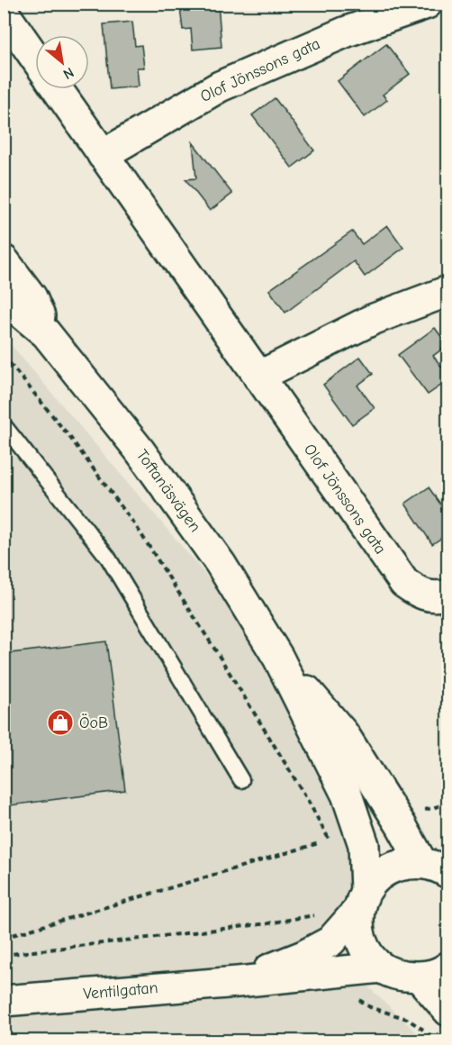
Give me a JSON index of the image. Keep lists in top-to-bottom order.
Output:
{
  "streets": {
    "street": ["Olof Jönssons gata", "Toftanäsvägen", "Ventilgatan"]
  },
  "crossings": [
    ["Toftanäsvägen", "Ventilgatan"]
  ],
  "places": {
    "shop": ["ÖoB"]
  },
  "north": "bottom right"
}
